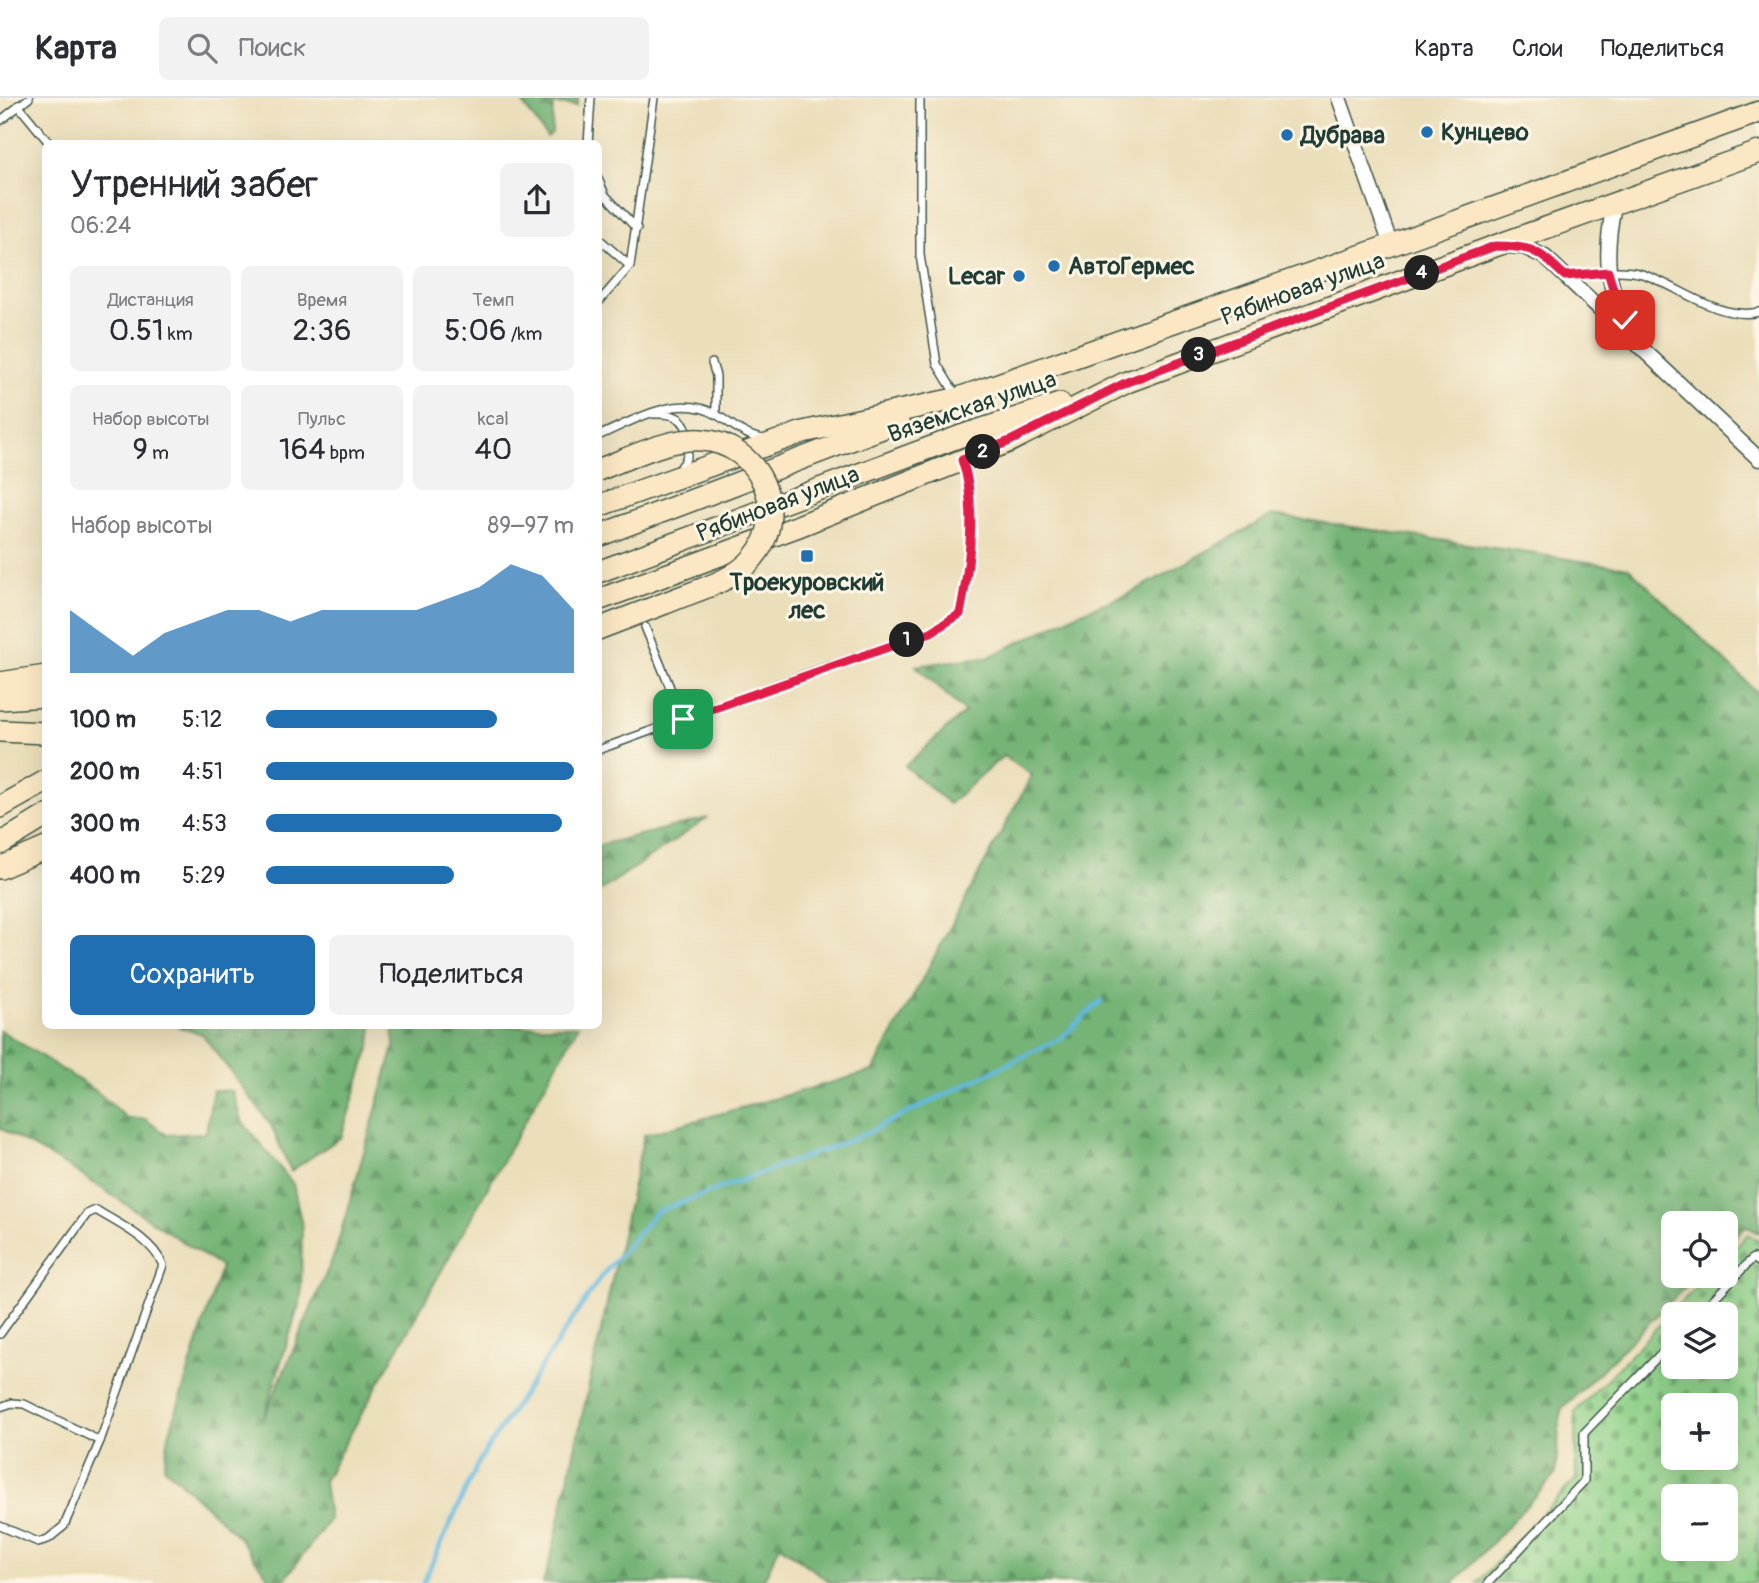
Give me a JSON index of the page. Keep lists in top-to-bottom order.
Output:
{
  "streets": {
    "main road": ["Рябиновая улица", "Вяземская улица"]
  },
  "crossings": [
    ["Рябиновая улица", "Вяземская улица"]
  ],
  "places": {
    "other": [
      "Кунцево",
      "Дубрава",
      "АвтоГермес",
      "Lecar"
    ],
    "transit": ["Троекуровский лес"]
  },
  "page": {
    "header": "Карта",
    "search": "Поиск",
    "nav": ["Карта", "Слои", "Поделиться"],
    "heading": ["Утренний забег", "06:24"],
    "pins": [
      "4",
      "3",
      "2",
      "1"
    ],
    "stats": [
      ["Дистанция", "0.51 km"],
      ["Время", "2:36"],
      ["Темп", "5:06 /km"],
      ["Набор высоты", "9 m"],
      ["Пульс", "164 bpm"],
      ["kcal", "40"]
    ],
    "chart": ["Набор высоты", "89–97 m"],
    "list": [
      {
        "name": "100 m",
        "note": "5:12"
      },
      {
        "name": "200 m",
        "note": "4:51"
      },
      {
        "name": "300 m",
        "note": "4:53"
      },
      {
        "name": "400 m",
        "note": "5:29"
      }
    ],
    "buttons": ["Сохранить", "Поделиться"],
    "map_buttons": ["+", "−"]
  }
}
